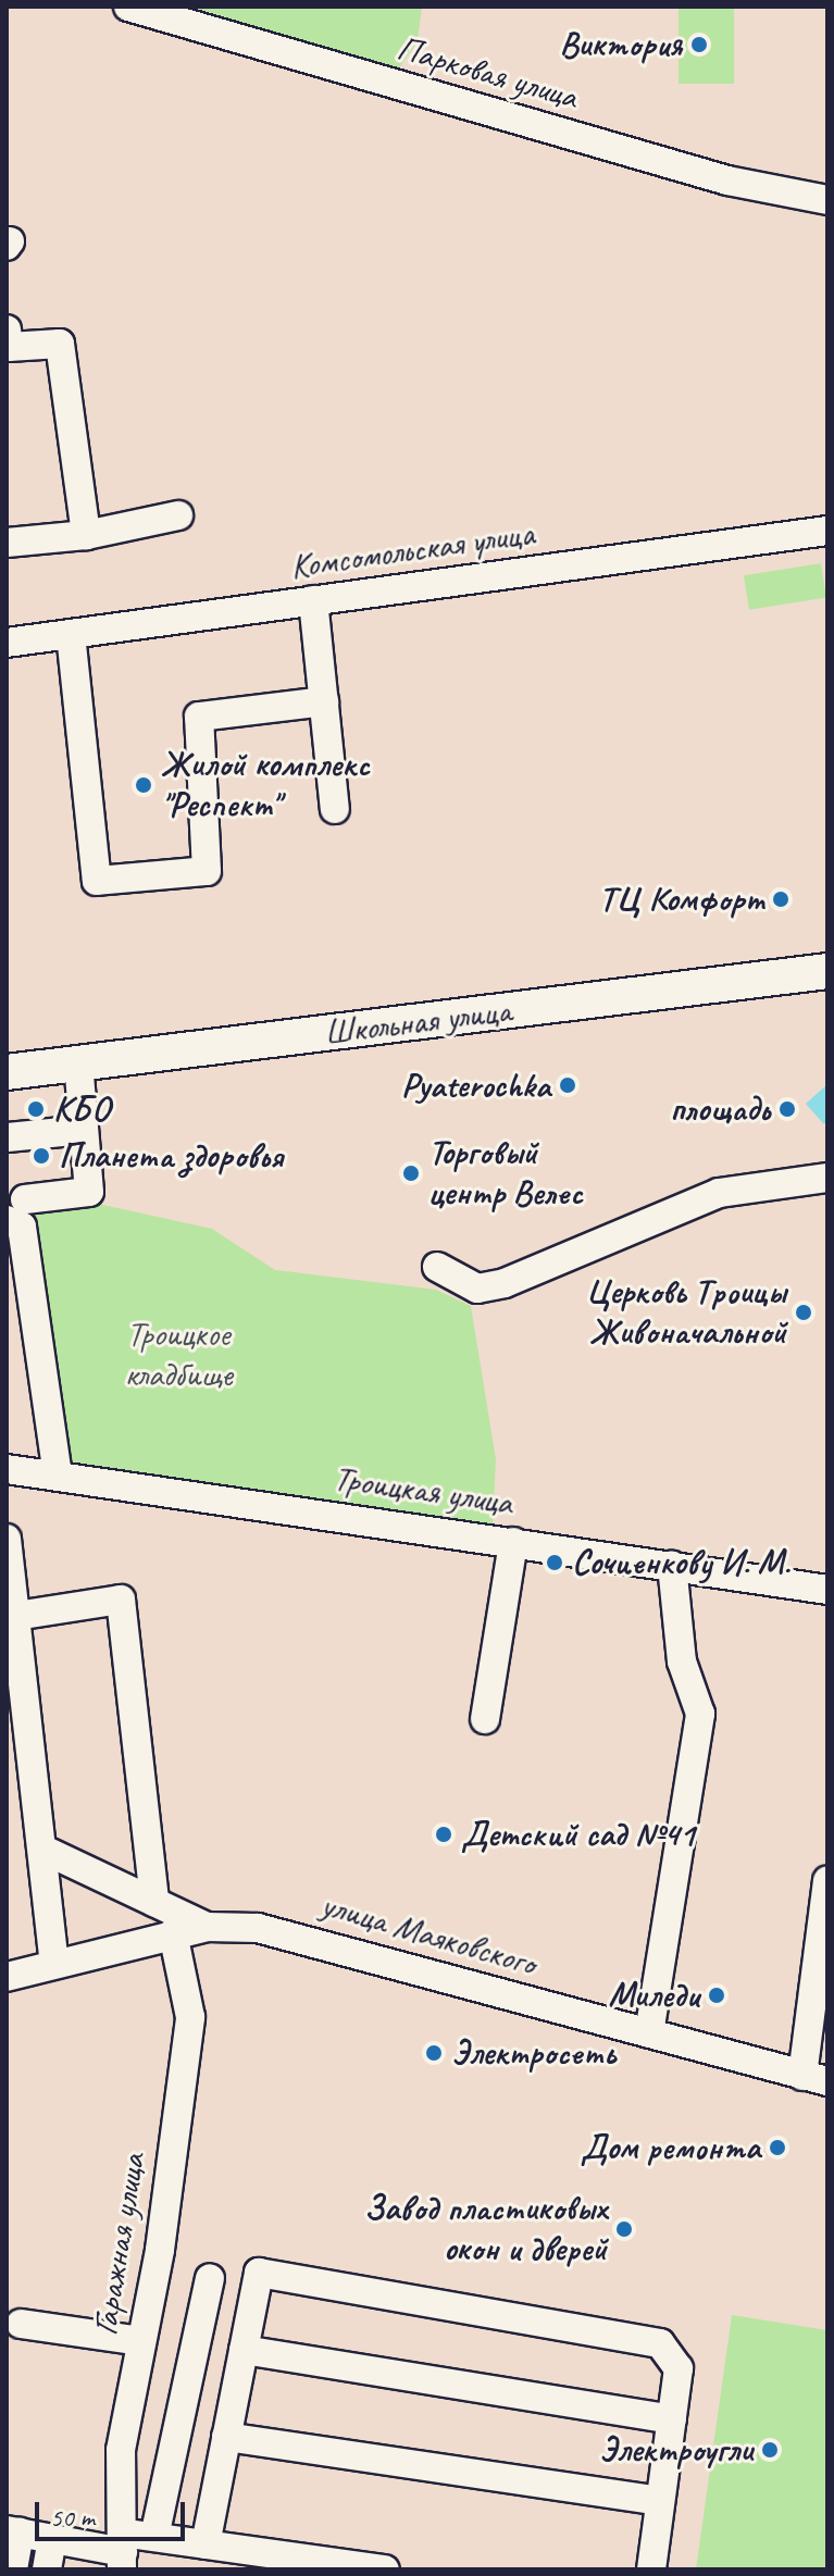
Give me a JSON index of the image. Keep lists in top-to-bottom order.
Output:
{
  "streets": {
    "main road": ["Школьная улица"],
    "street": [
      "Парковая улица",
      "Комсомольская улица",
      "Троицкая улица",
      "улица Маяковского",
      "Гаражная улица"
    ]
  },
  "crossings": [
    ["улица Маяковского", "Гаражная улица"]
  ],
  "parks": ["Троицкое кладбище"],
  "places": [
    "Виктория",
    "Жилой комплекс \"Респект\"",
    "ТЦ Комфорт",
    "Pyaterochka",
    "КБО",
    "площадь",
    "Планета здоровья",
    "Торговый центр Велес",
    "Церковь Троицы Живоначальной",
    "Сочиенкову И. М.",
    "Детский сад №41",
    "Миледи",
    "Электросеть",
    "Дом ремонта",
    "Завод пластиковых окон и дверей",
    "Электроугли"
  ],
  "scale_bar": "50 m"
}
